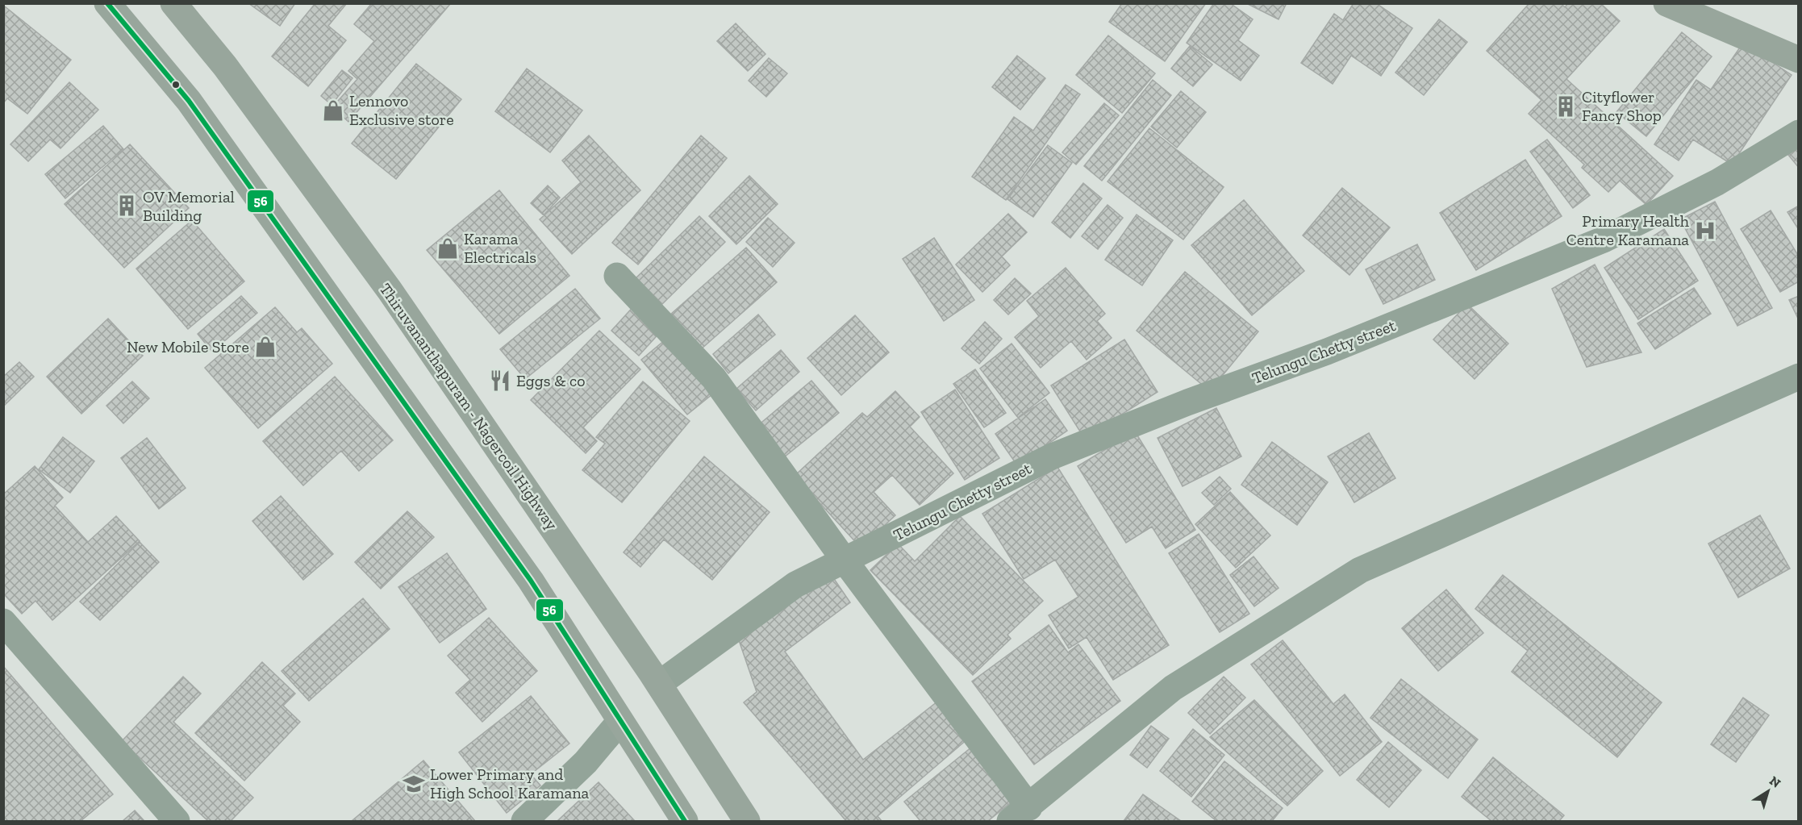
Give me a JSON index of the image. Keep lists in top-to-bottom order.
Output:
{
  "streets": {
    "main road": ["Thiruvananthapuram - Nagercoil Highway"],
    "street": ["Telungu Chetty street"]
  },
  "crossings": [
    ["Telungu Chetty street", "Thiruvananthapuram - Nagercoil Highway"]
  ],
  "places": {
    "building": ["Cityflower Fancy Shop", "OV Memorial Building"],
    "shop": ["Lennovo Exclusive store", "Karama Electricals", "New Mobile Store"],
    "hospital": ["Primary Health Centre Karamana"],
    "restaurant": ["Eggs & co"],
    "school or university": ["Lower Primary and High School Karamana"]
  },
  "lines": ["transit line 56"],
  "north": "top right"
}
